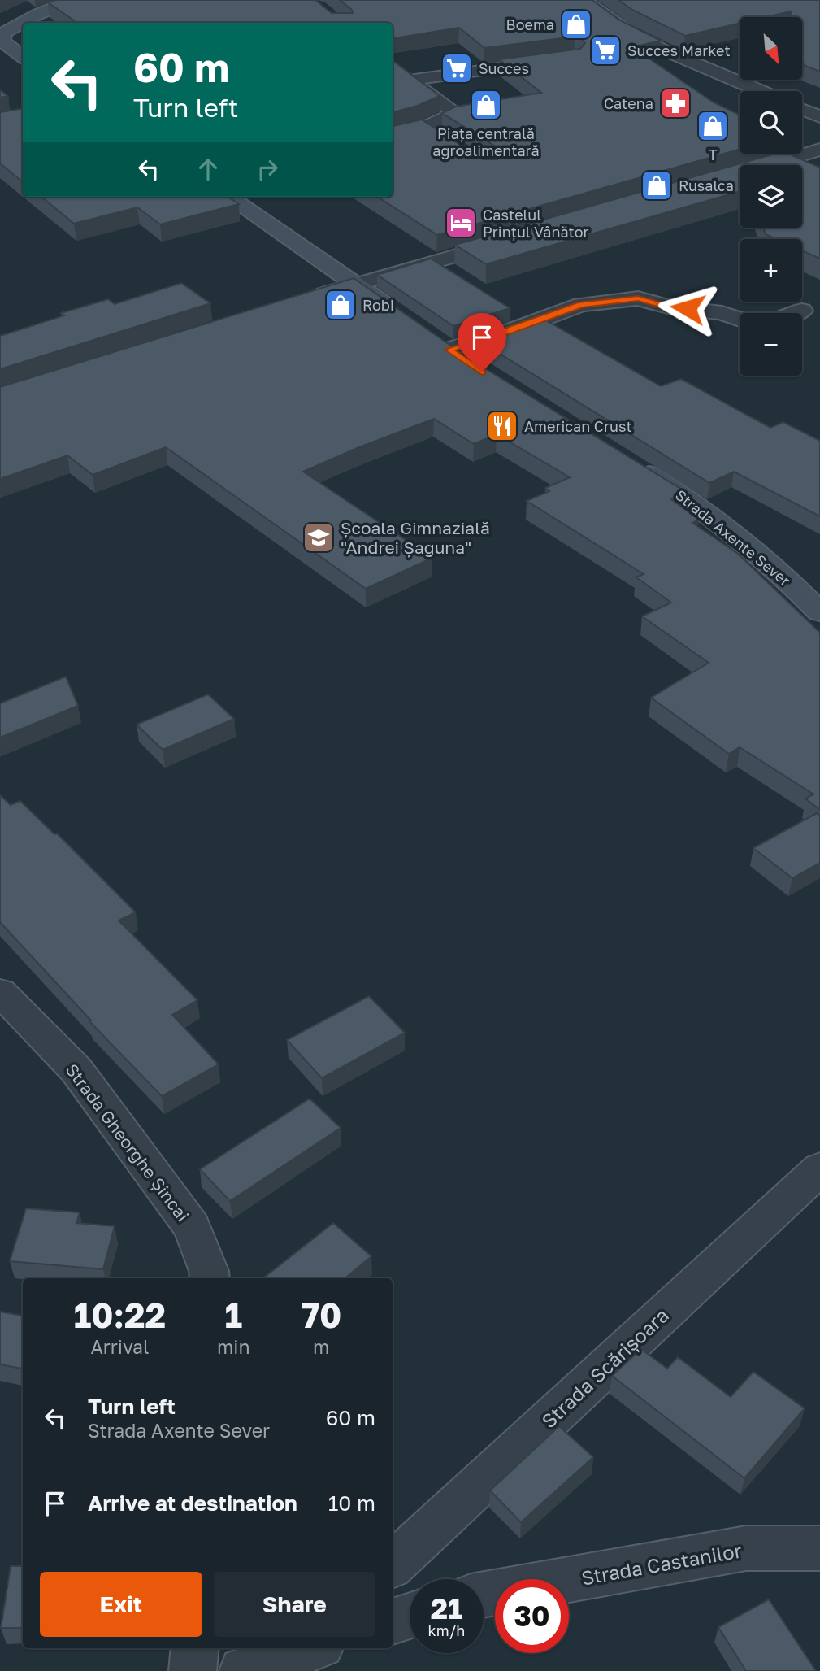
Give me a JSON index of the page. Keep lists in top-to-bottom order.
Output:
{
  "streets": {
    "main road": ["Strada Axente Sever"],
    "street": ["Strada Gheorghe Șincai", "Strada Scărișoara", "Strada Castanilor"]
  },
  "places": {
    "shop": [
      "Boema",
      "Piața centrală agroalimentară",
      "T",
      "Rusalca",
      "Robi"
    ],
    "supermarket": ["Succes Market", "Succes"],
    "pharmacy": ["Catena"],
    "hotel": ["Castelul Prințul Vânător"],
    "restaurant": ["American Crust"],
    "school or university": ["Școala Gimnazială \"Andrei Șaguna\""]
  },
  "north": "bottom right",
  "page": {
    "map_buttons": ["+", "−"],
    "turn": ["60 m", "Turn left"],
    "eta": [
      "10:22",
      "Arrival",
      "1",
      "min",
      "70",
      "m"
    ],
    "list": [
      {
        "name": "Turn left",
        "note": "Strada Axente Sever",
        "value": "60 m"
      },
      {
        "name": "Arrive at destination",
        "value": "10 m"
      }
    ],
    "buttons": ["Exit", "Share"],
    "speed": "21 km/h",
    "limit": "30"
  }
}
